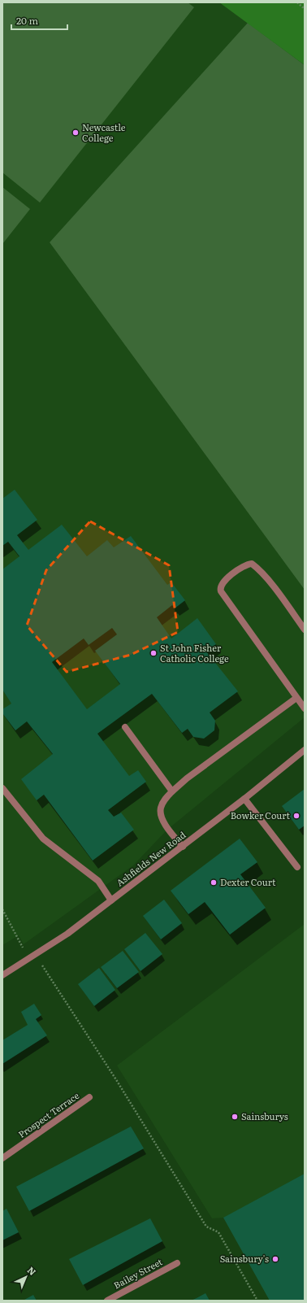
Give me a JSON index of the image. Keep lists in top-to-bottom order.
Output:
{
  "streets": {
    "street": ["Ashfields New Road", "Prospect Terrace", "Bailey Street"]
  },
  "places": [
    "Newcastle College",
    "St John Fisher Catholic College",
    "Bowker Court",
    "Dexter Court",
    "Sainsburys",
    "Sainsbury's"
  ],
  "scale_bar": "20 m",
  "north": "top right"
}
